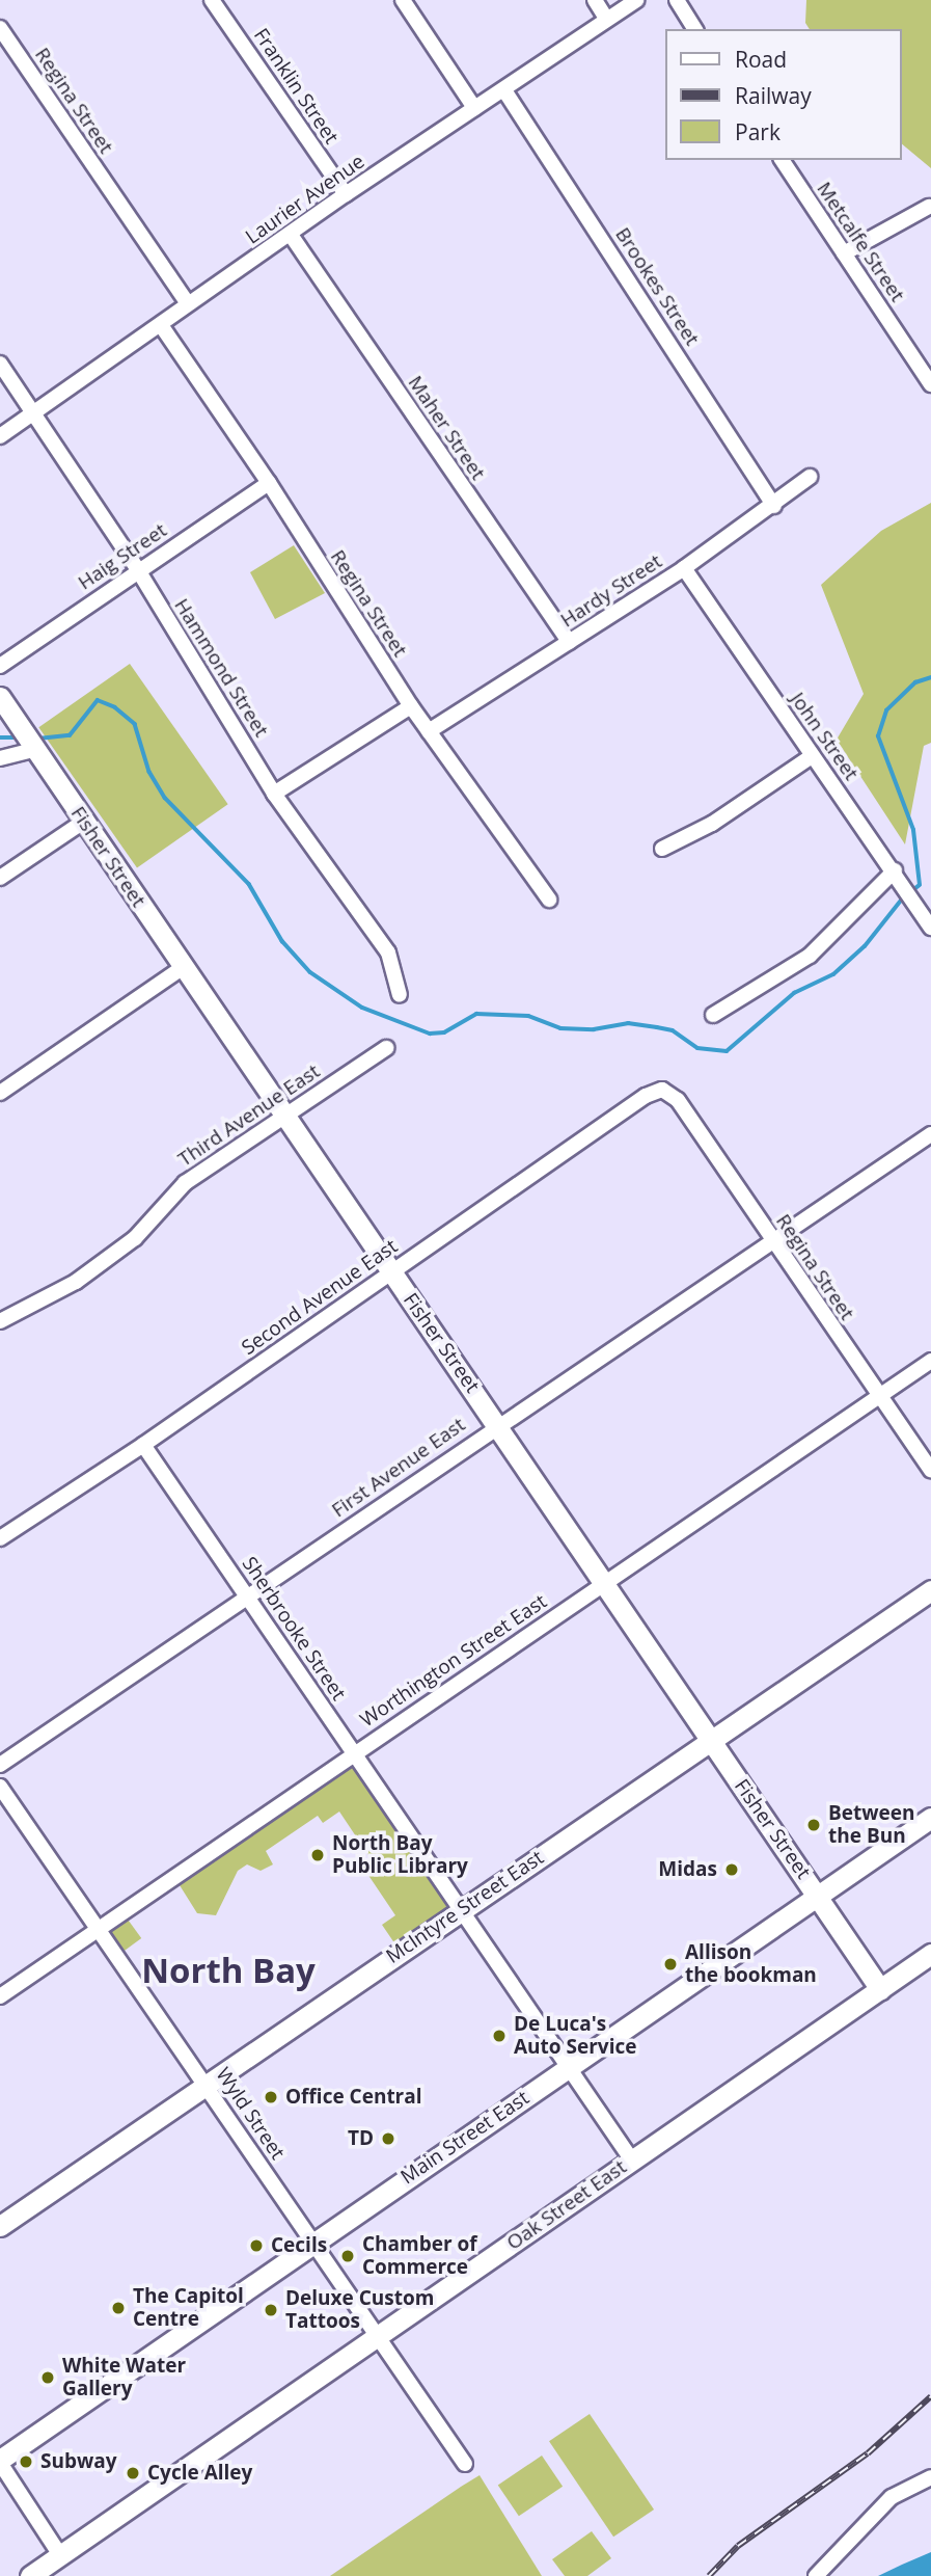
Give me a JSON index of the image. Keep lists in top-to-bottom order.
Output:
{
  "streets": {
    "main road": [
      "Fisher Street",
      "McIntyre Street East",
      "Main Street East",
      "Oak Street East"
    ],
    "street": [
      "Franklin Street",
      "Regina Street",
      "Laurier Avenue",
      "Metcalfe Street",
      "Brookes Street",
      "Maher Street",
      "Haig Street",
      "Hardy Street",
      "Hammond Street",
      "John Street",
      "Third Avenue East",
      "Second Avenue East",
      "First Avenue East",
      "Sherbrooke Street",
      "Worthington Street East",
      "Wyld Street"
    ]
  },
  "crossings": [
    ["Franklin Street", "Laurier Avenue"],
    ["Regina Street", "Laurier Avenue"],
    ["Regina Street", "Haig Street"],
    ["Regina Street", "Hardy Street"],
    ["Regina Street", "Second Avenue East"],
    ["Regina Street", "First Avenue East"],
    ["Regina Street", "Worthington Street East"],
    ["Laurier Avenue", "Brookes Street"],
    ["Laurier Avenue", "Maher Street"],
    ["Laurier Avenue", "Hammond Street"],
    ["Brookes Street", "Hardy Street"],
    ["Maher Street", "Hardy Street"],
    ["Haig Street", "Hammond Street"],
    ["Hardy Street", "John Street"],
    ["Fisher Street", "Third Avenue East"],
    ["Fisher Street", "Second Avenue East"],
    ["Fisher Street", "First Avenue East"],
    ["Fisher Street", "Worthington Street East"],
    ["Fisher Street", "McIntyre Street East"],
    ["Fisher Street", "Main Street East"],
    ["Fisher Street", "Oak Street East"],
    ["Second Avenue East", "Sherbrooke Street"],
    ["First Avenue East", "Sherbrooke Street"],
    ["Sherbrooke Street", "Worthington Street East"],
    ["Sherbrooke Street", "McIntyre Street East"],
    ["Sherbrooke Street", "Main Street East"],
    ["Sherbrooke Street", "Oak Street East"],
    ["Worthington Street East", "Wyld Street"],
    ["McIntyre Street East", "Wyld Street"],
    ["Wyld Street", "Main Street East"],
    ["Wyld Street", "Oak Street East"]
  ],
  "districts": ["North Bay"],
  "places": [
    "Between the Bun",
    "North Bay Public Library",
    "Midas",
    "Allison the bookman",
    "De Luca's Auto Service",
    "Office Central",
    "TD",
    "Cecils",
    "Chamber of Commerce",
    "The Capitol Centre",
    "Deluxe Custom Tattoos",
    "White Water Gallery",
    "Subway",
    "Cycle Alley"
  ],
  "legend": ["Road", "Railway", "Park"]
}
